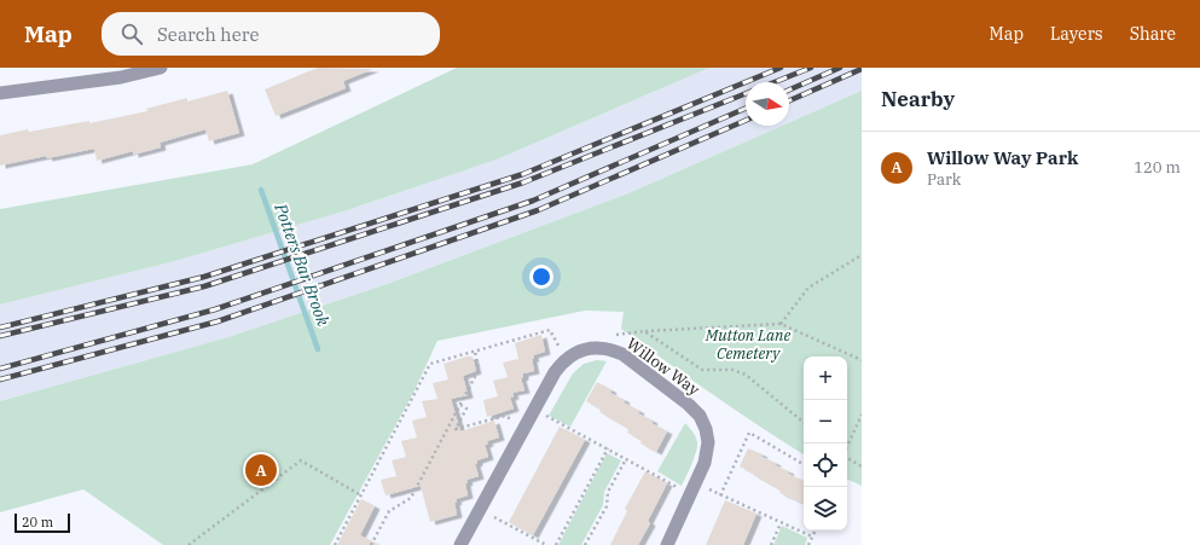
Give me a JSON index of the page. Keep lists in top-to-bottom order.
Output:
{
  "streets": {
    "street": ["Willow Way"]
  },
  "water": ["Potters Bar Brook"],
  "parks": ["Mutton Lane Cemetery"],
  "scale_bar": "20 m",
  "north": "right",
  "page": {
    "header": "Map",
    "search": "Search here",
    "nav": ["Map", "Layers", "Share"],
    "heading": "Nearby",
    "list": [
      {
        "mark": "A",
        "name": "Willow Way Park",
        "note": "Park",
        "value": "120 m"
      }
    ],
    "map_buttons": ["+", "−"],
    "pins": "A",
    "scale": "20 m"
  }
}
